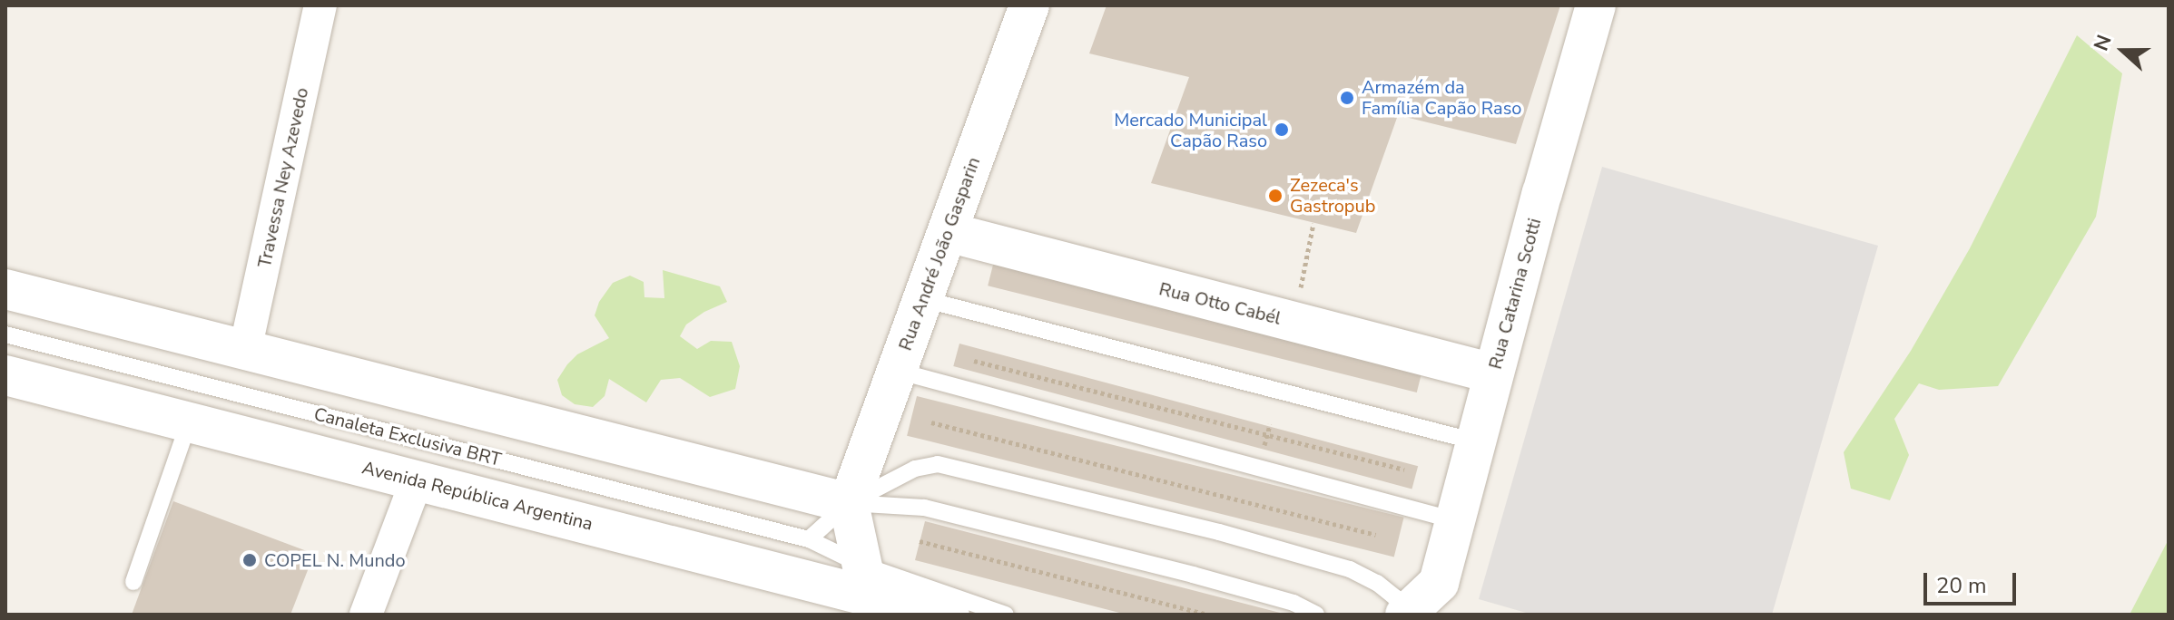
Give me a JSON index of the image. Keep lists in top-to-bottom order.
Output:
{
  "streets": {
    "street": [
      "Travessa Ney Azevedo",
      "Rua André João Gasparin",
      "Rua Catarina Scotti",
      "Rua Otto Cabél",
      "Avenida República Argentina"
    ],
    "lane": ["Canaleta Exclusiva BRT"]
  },
  "crossings": [
    ["Rua André João Gasparin", "Rua Otto Cabél"],
    ["Rua Catarina Scotti", "Rua Otto Cabél"],
    ["Canaleta Exclusiva BRT", "Avenida República Argentina"]
  ],
  "places": [
    "Armazém da Família Capão Raso",
    "Mercado Municipal Capão Raso",
    "Zezeca's Gastropub",
    "COPEL N. Mundo"
  ],
  "scale_bar": "20 m",
  "north": "left"
}
